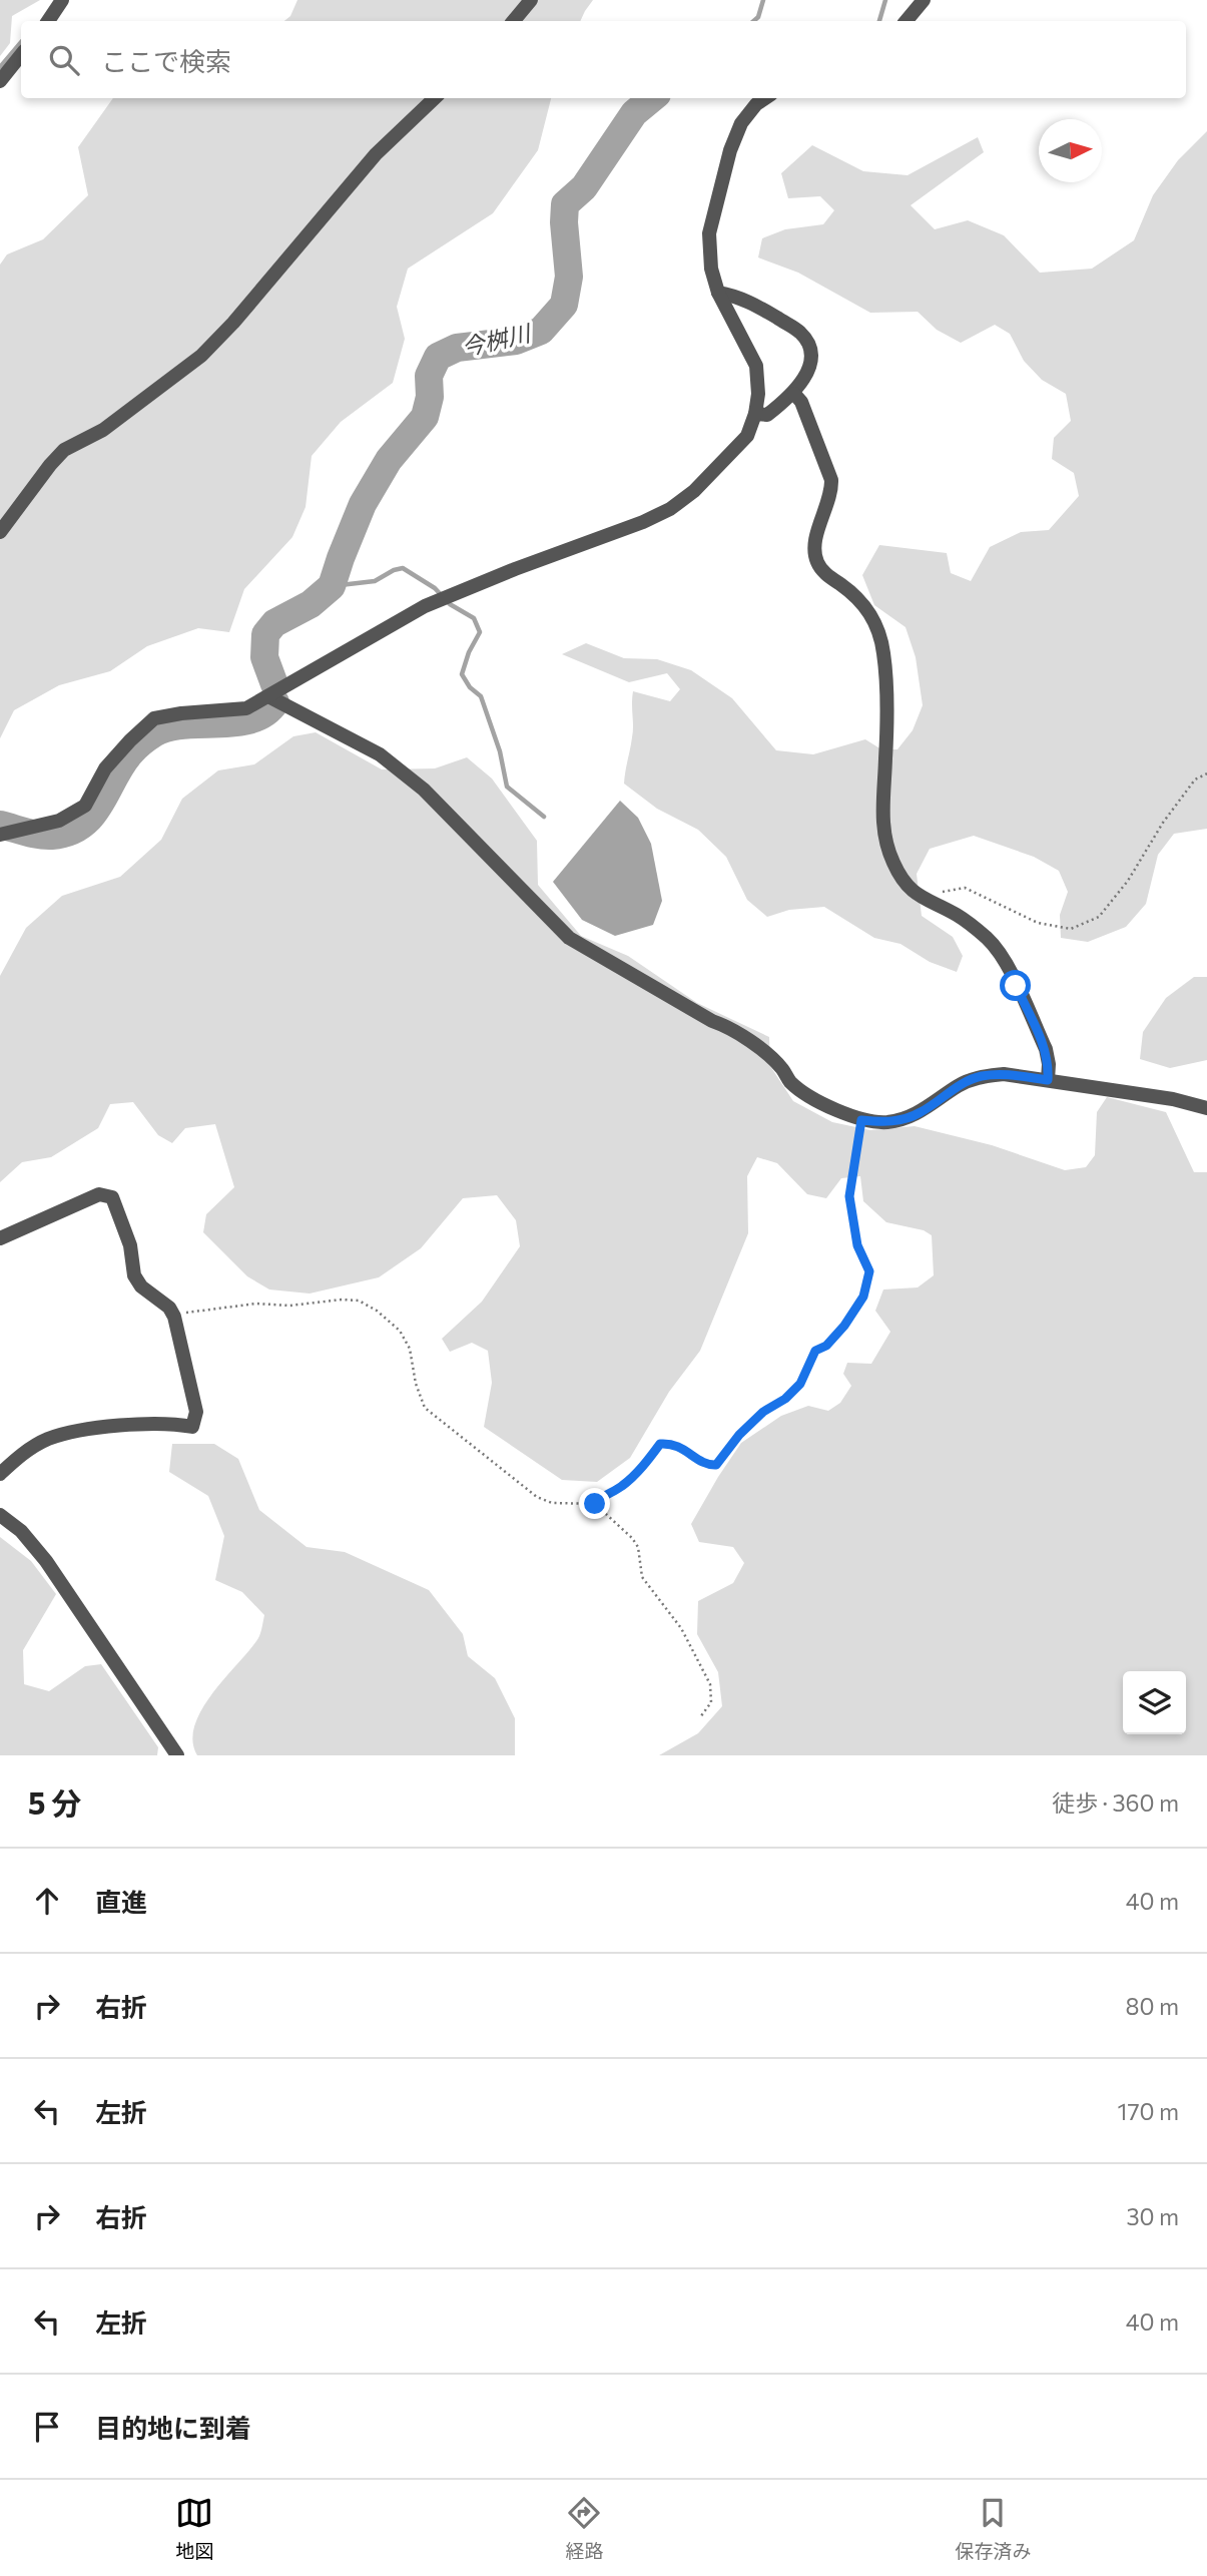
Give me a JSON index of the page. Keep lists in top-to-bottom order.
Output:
{
  "water": ["今桝川"],
  "north": "right",
  "page": {
    "search": "ここで検索",
    "heading": ["5 分", "徒歩 · 360 m"],
    "list": [
      ["直進", "40 m"],
      ["右折", "80 m"],
      ["左折", "170 m"],
      ["右折", "30 m"],
      ["左折", "40 m"],
      "目的地に到着"
    ],
    "nav": ["地図", "経路", "保存済み"]
  }
}
